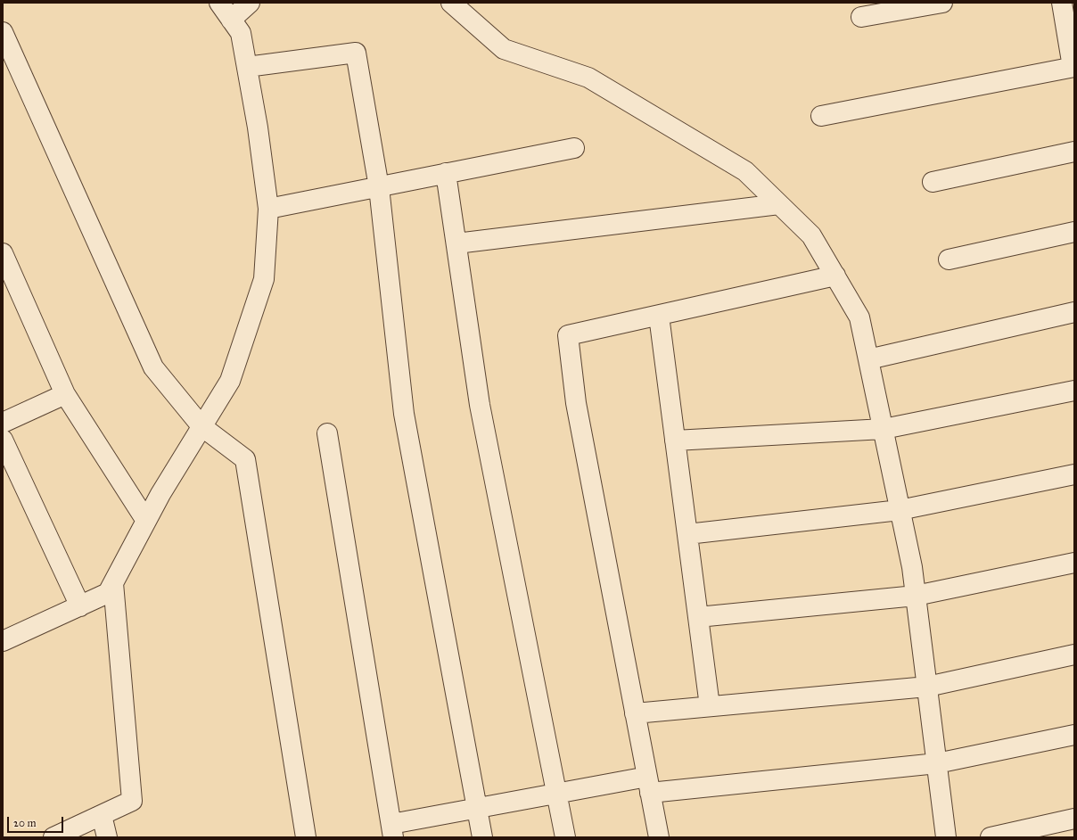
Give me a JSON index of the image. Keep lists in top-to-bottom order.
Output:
{
  "scale_bar": "20 m"
}
